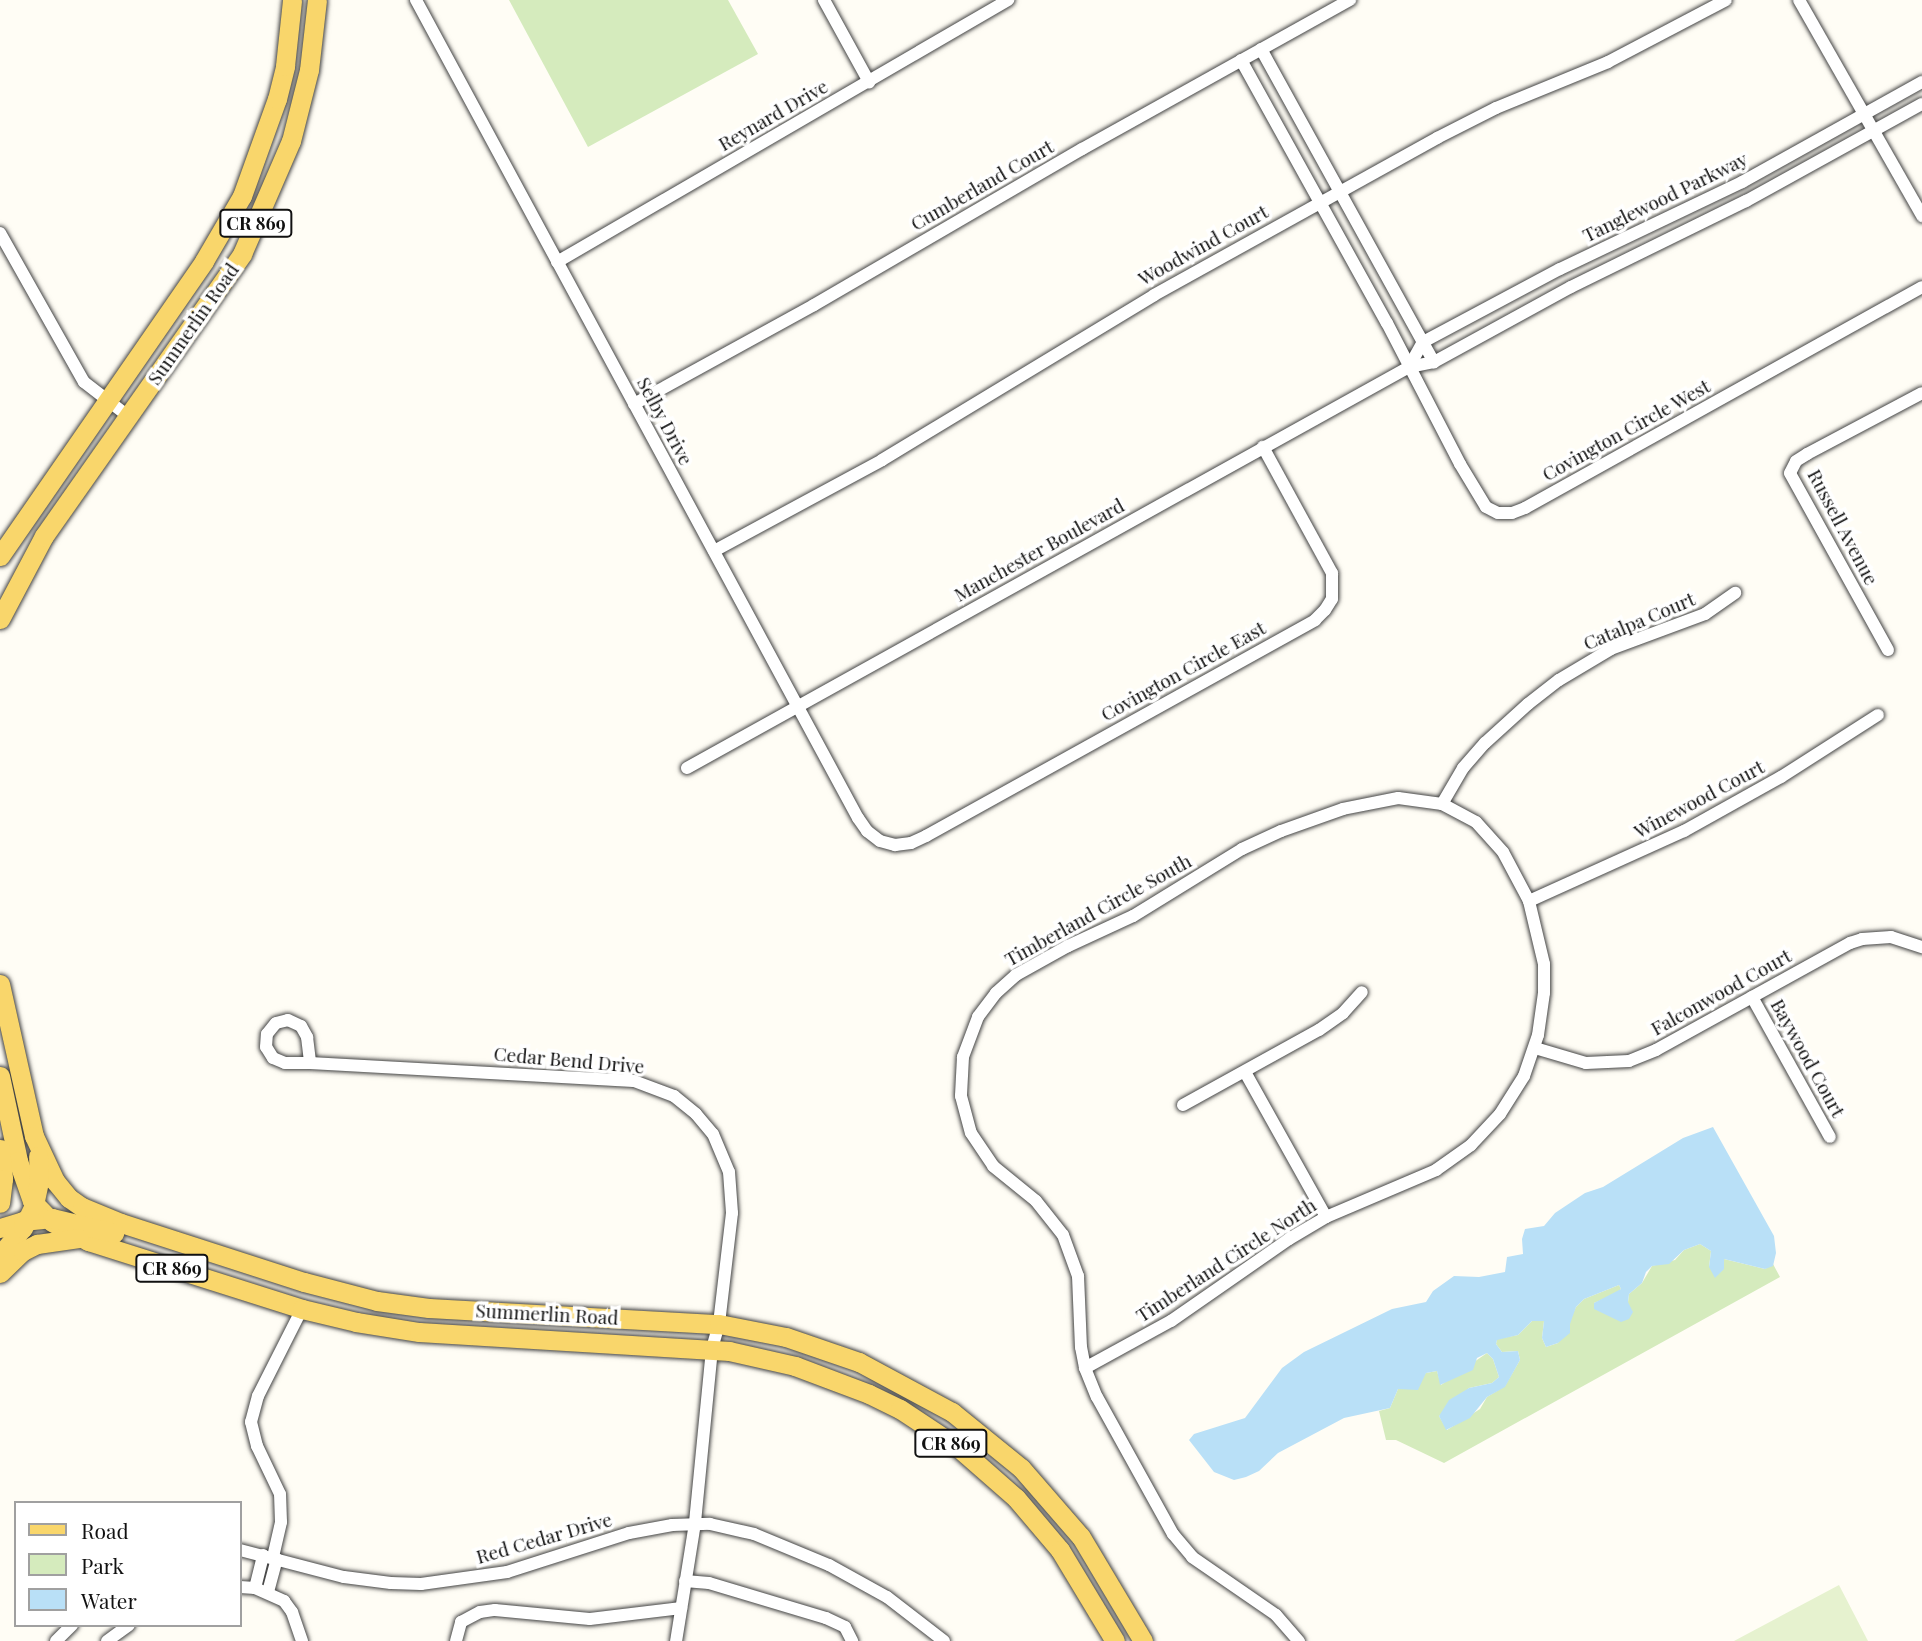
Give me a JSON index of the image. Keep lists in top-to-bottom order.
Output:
{
  "streets": {
    "main road": ["CR 869", "Summerlin Road"],
    "street": [
      "Reynard Drive",
      "Cumberland Court",
      "Tanglewood Parkway",
      "Woodwind Court",
      "Selby Drive",
      "Covington Circle West",
      "Russell Avenue",
      "Manchester Boulevard",
      "Catalpa Court",
      "Covington Circle East",
      "Winewood Court",
      "Timberland Circle South",
      "Falconwood Court",
      "Baywood Court",
      "Cedar Bend Drive",
      "Timberland Circle North",
      "Red Cedar Drive"
    ]
  },
  "crossings": [
    ["Reynard Drive", "Selby Drive"],
    ["Cumberland Court", "Selby Drive"],
    ["Tanglewood Parkway", "Covington Circle West"],
    ["Tanglewood Parkway", "Manchester Boulevard"],
    ["Woodwind Court", "Selby Drive"],
    ["Summerlin Road", "Cedar Bend Drive"],
    ["Selby Drive", "Manchester Boulevard"],
    ["Selby Drive", "Covington Circle East"],
    ["Covington Circle West", "Manchester Boulevard"],
    ["Manchester Boulevard", "Covington Circle East"],
    ["Catalpa Court", "Timberland Circle South"],
    ["Winewood Court", "Timberland Circle South"],
    ["Winewood Court", "Timberland Circle North"],
    ["Timberland Circle South", "Timberland Circle North"],
    ["Falconwood Court", "Baywood Court"],
    ["Falconwood Court", "Timberland Circle North"]
  ],
  "legend": ["Road", "Park", "Water"]
}
